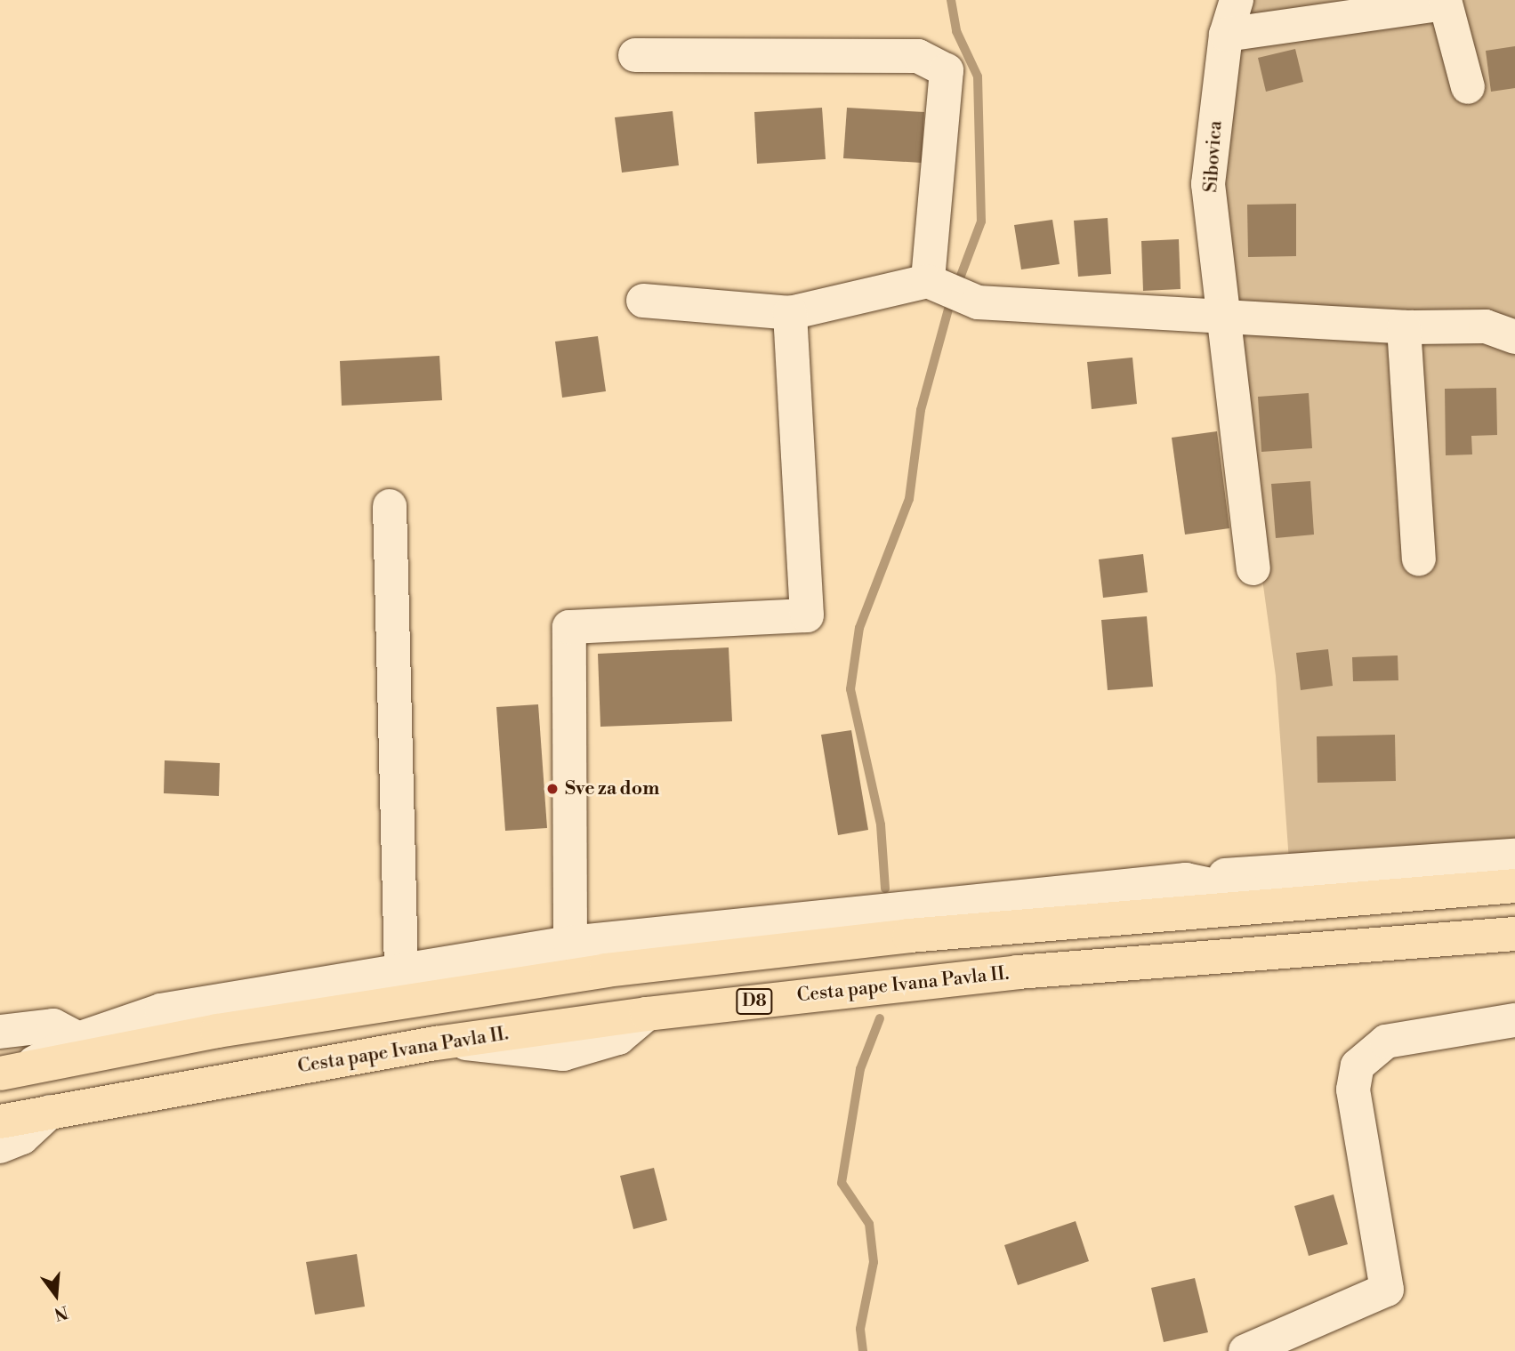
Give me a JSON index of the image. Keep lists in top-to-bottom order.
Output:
{
  "streets": {
    "main road": ["Cesta pape Ivana Pavla II.", "D8"],
    "street": ["Sibovica"]
  },
  "places": ["Sve za dom"],
  "north": "bottom"
}
